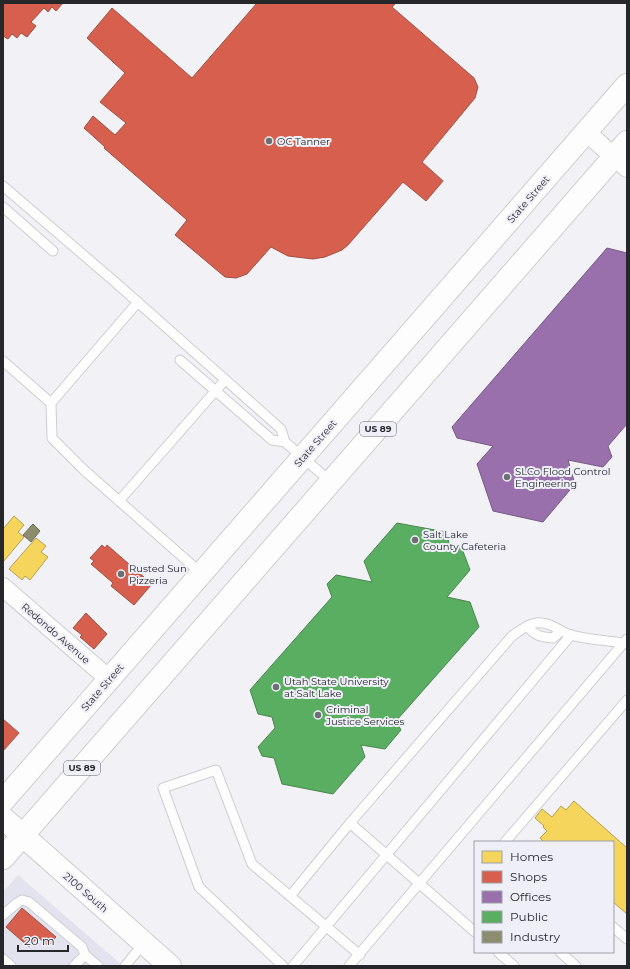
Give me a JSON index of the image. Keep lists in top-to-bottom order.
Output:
{
  "streets": {
    "main road": ["State Street", "US 89", "2100 South"],
    "street": ["Redondo Avenue"]
  },
  "crossings": [
    ["State Street", "Redondo Avenue"],
    ["US 89", "2100 South"]
  ],
  "places": [
    "OC Tanner",
    "SLCo Flood Control Engineering",
    "Salt Lake County Cafeteria",
    "Rusted Sun Pizzeria",
    "Utah State University at Salt Lake",
    "Criminal Justice Services"
  ],
  "legend": [
    "Homes",
    "Shops",
    "Offices",
    "Public",
    "Industry"
  ],
  "scale_bar": "20 m"
}
